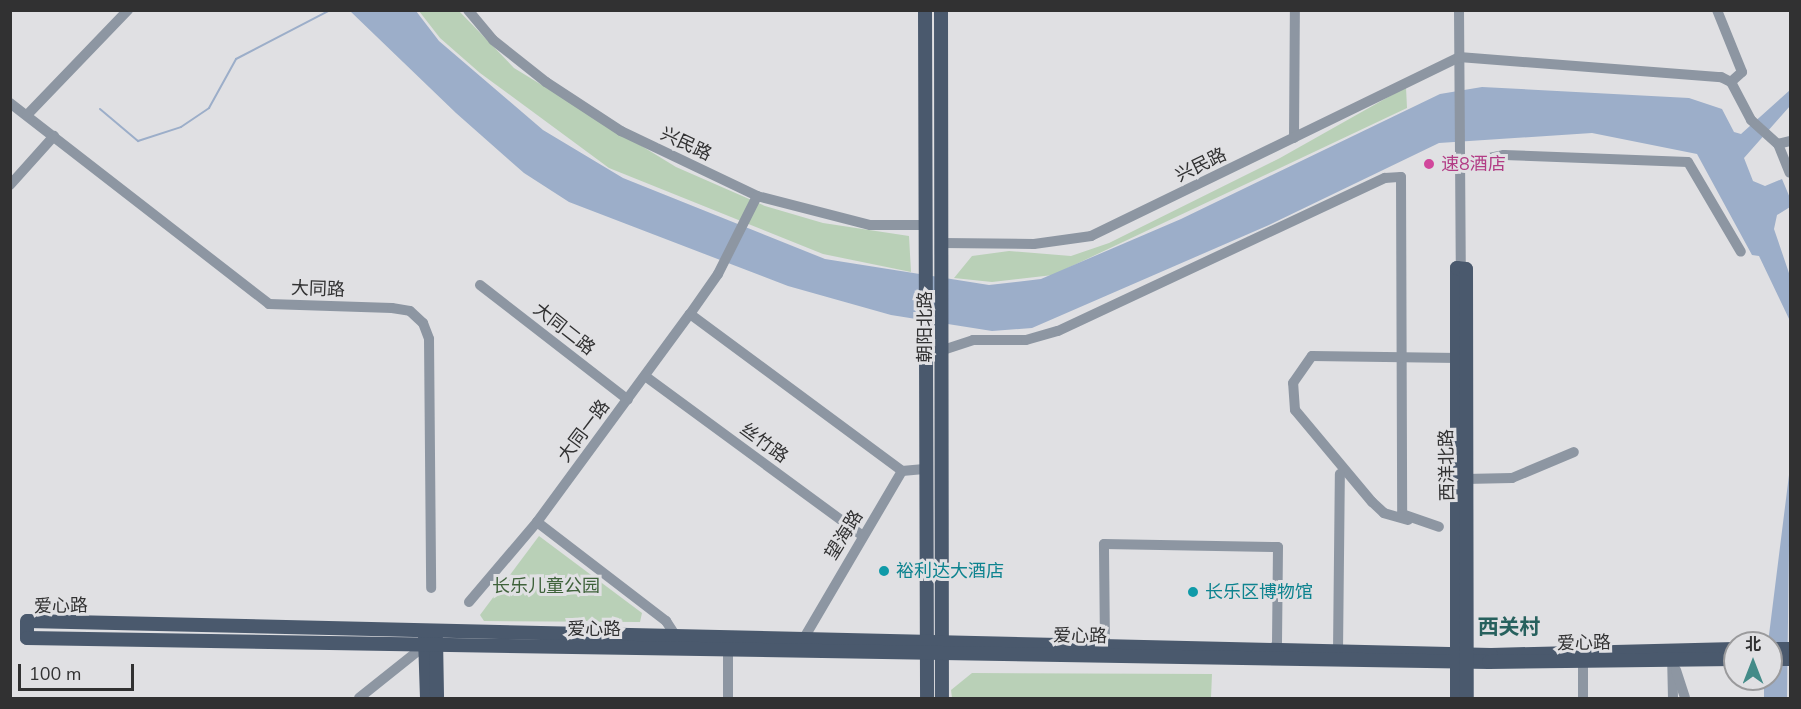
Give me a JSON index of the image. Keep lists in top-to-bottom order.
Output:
{
  "streets": {
    "main road": ["朝阳北路", "西洋北路", "爱心路"],
    "street": [
      "兴民路",
      "大同路",
      "大同二路",
      "大同一路",
      "丝竹路",
      "望海路"
    ]
  },
  "crossings": [
    ["兴民路", "朝阳北路"],
    ["兴民路", "大同一路"],
    ["兴民路", "西洋北路"],
    ["朝阳北路", "爱心路"],
    ["大同二路", "大同一路"],
    ["大同一路", "丝竹路"],
    ["丝竹路", "望海路"],
    ["西洋北路", "爱心路"],
    ["望海路", "爱心路"]
  ],
  "districts": ["西关村"],
  "parks": ["长乐儿童公园"],
  "places": ["速8酒店", "裕利达大酒店", "长乐区博物馆"],
  "scale_bar": "100 m",
  "north": "top"
}
